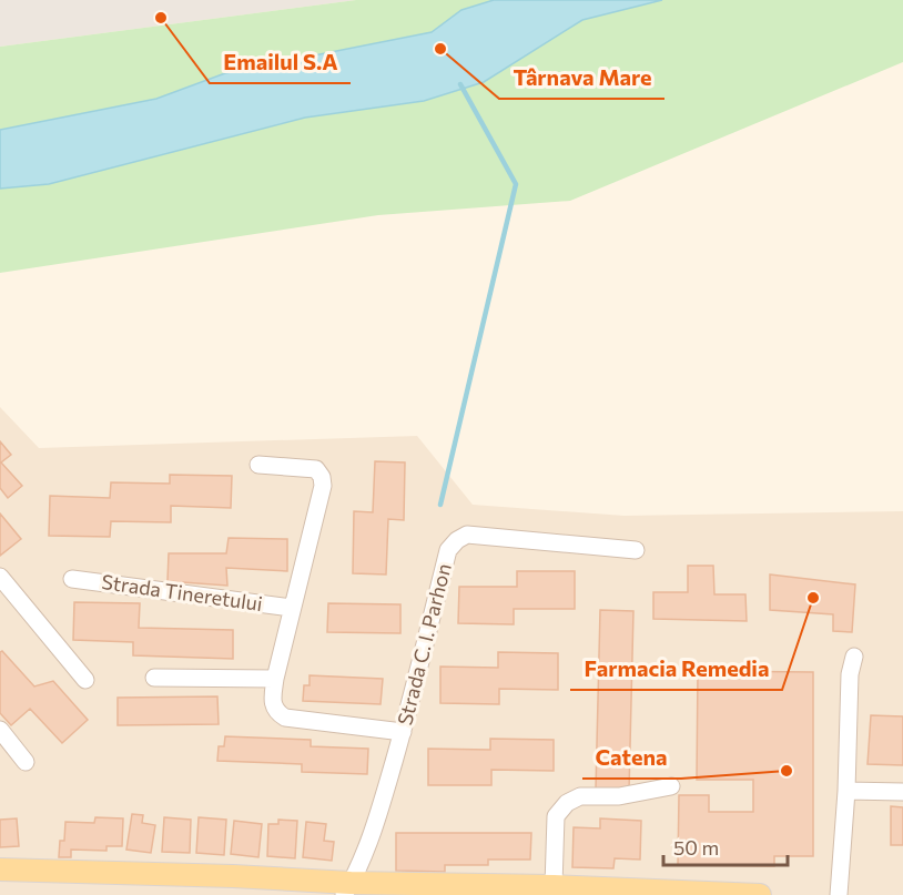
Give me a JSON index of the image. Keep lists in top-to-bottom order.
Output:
{
  "streets": {
    "street": ["Strada Tineretului", "Strada C. I. Parhon"]
  },
  "crossings": [
    ["Strada Tineretului", "Strada C. I. Parhon"]
  ],
  "places": [
    "Emailul S.A",
    "Târnava Mare",
    "Farmacia Remedia",
    "Catena"
  ],
  "scale_bar": "50 m"
}
